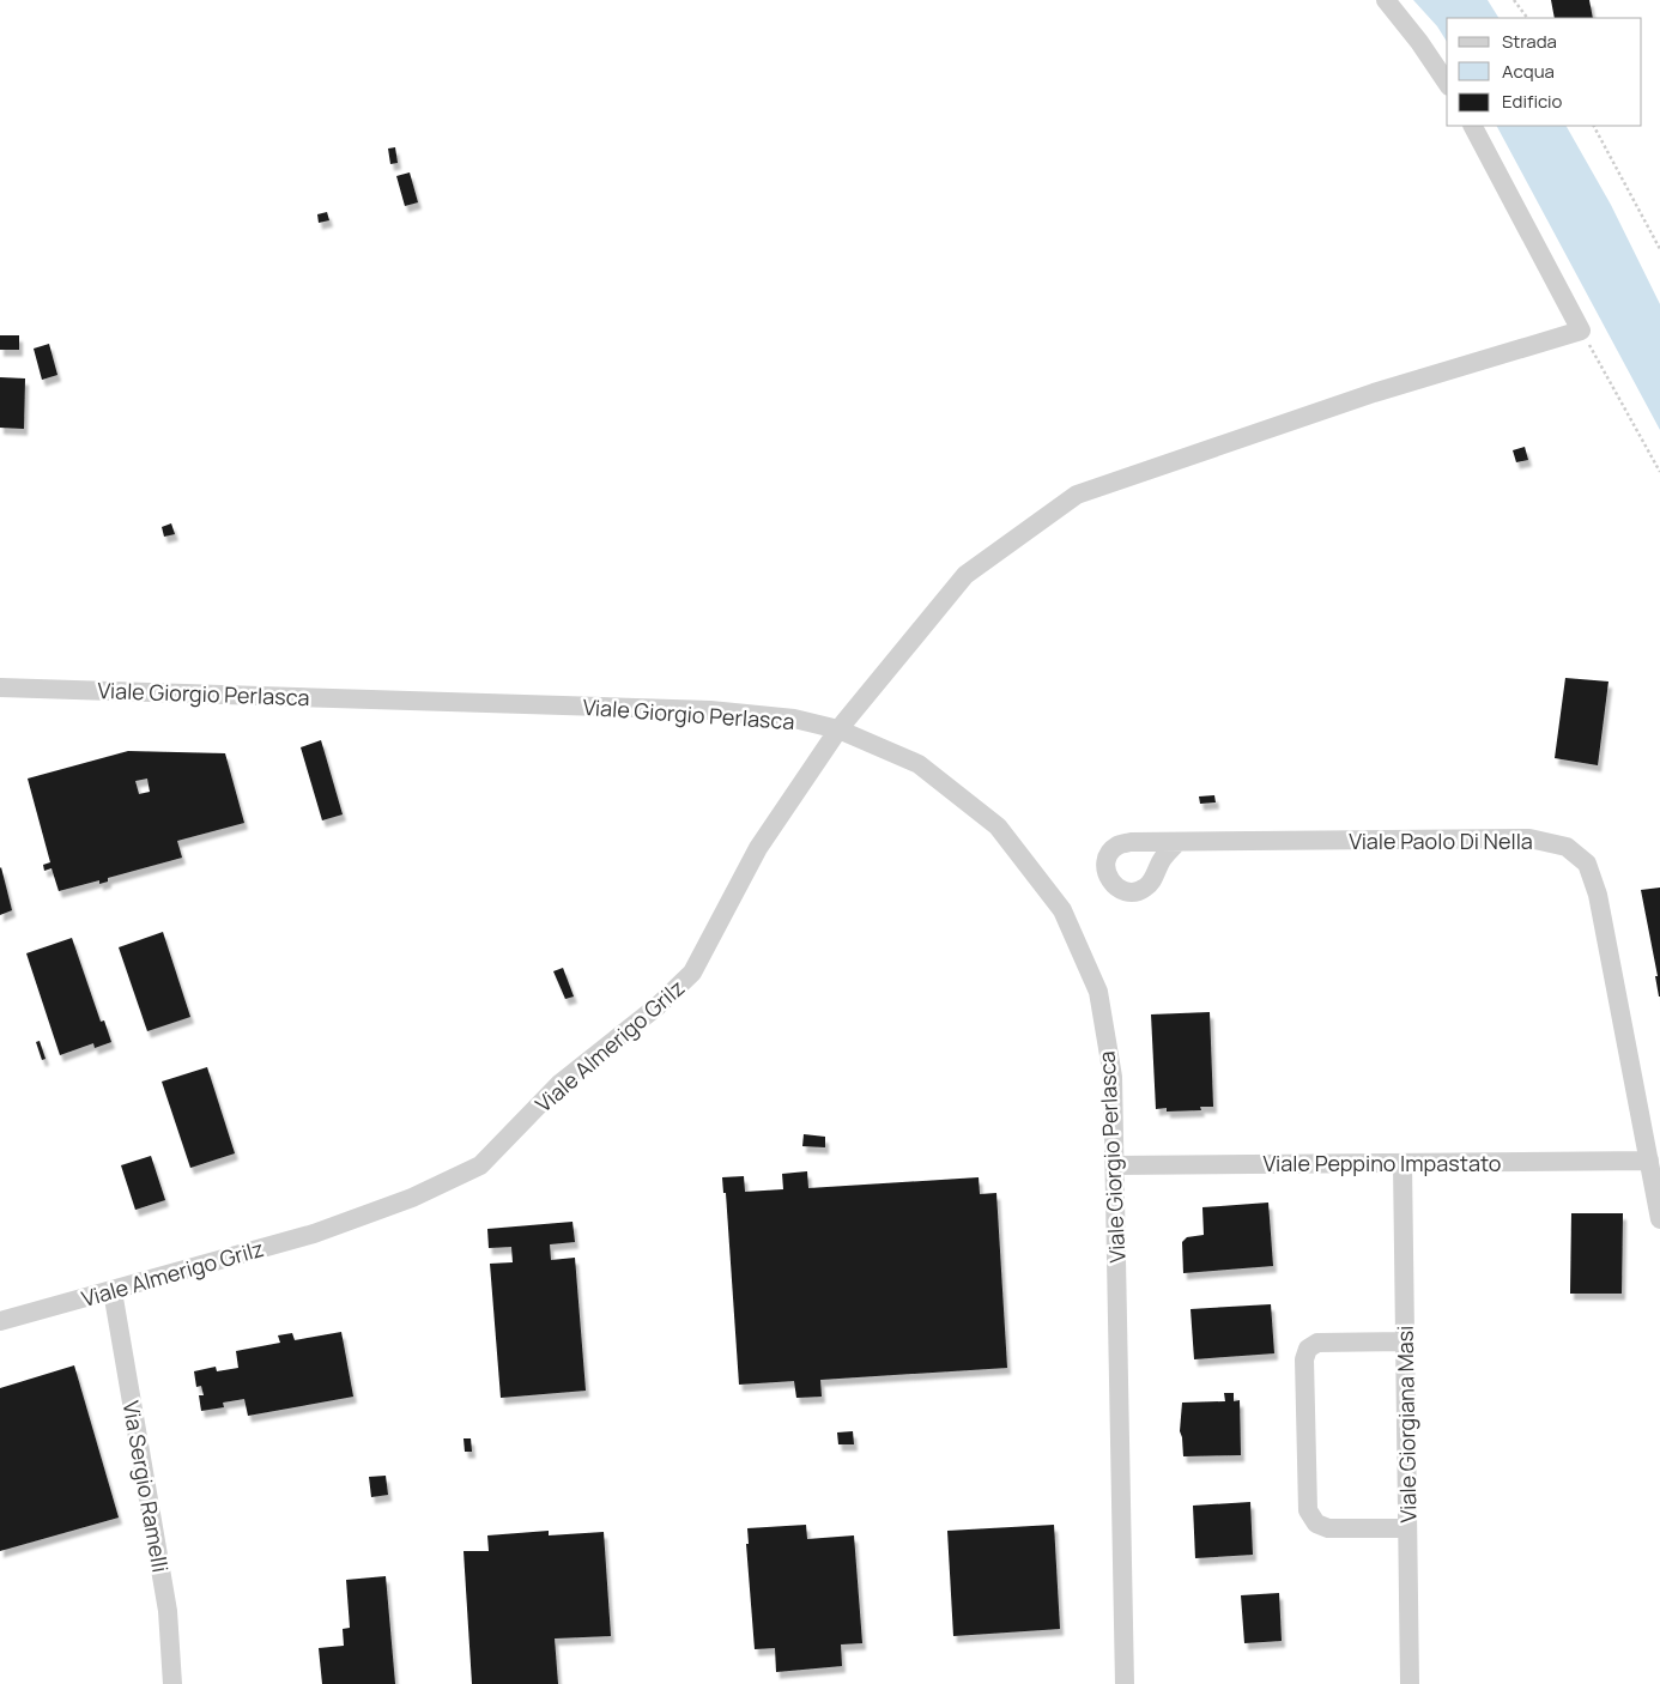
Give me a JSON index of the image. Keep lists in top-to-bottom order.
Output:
{
  "streets": {
    "street": [
      "Viale Giorgio Perlasca",
      "Viale Paolo Di Nella",
      "Viale Almerigo Grilz",
      "Viale Peppino Impastato",
      "Viale Giorgiana Masi",
      "Via Sergio Ramelli"
    ]
  },
  "crossings": [
    ["Viale Giorgio Perlasca", "Viale Almerigo Grilz"],
    ["Viale Giorgio Perlasca", "Viale Peppino Impastato"],
    ["Viale Paolo Di Nella", "Viale Peppino Impastato"],
    ["Viale Almerigo Grilz", "Via Sergio Ramelli"],
    ["Viale Peppino Impastato", "Viale Giorgiana Masi"]
  ],
  "legend": ["Strada", "Acqua", "Edificio"]
}
